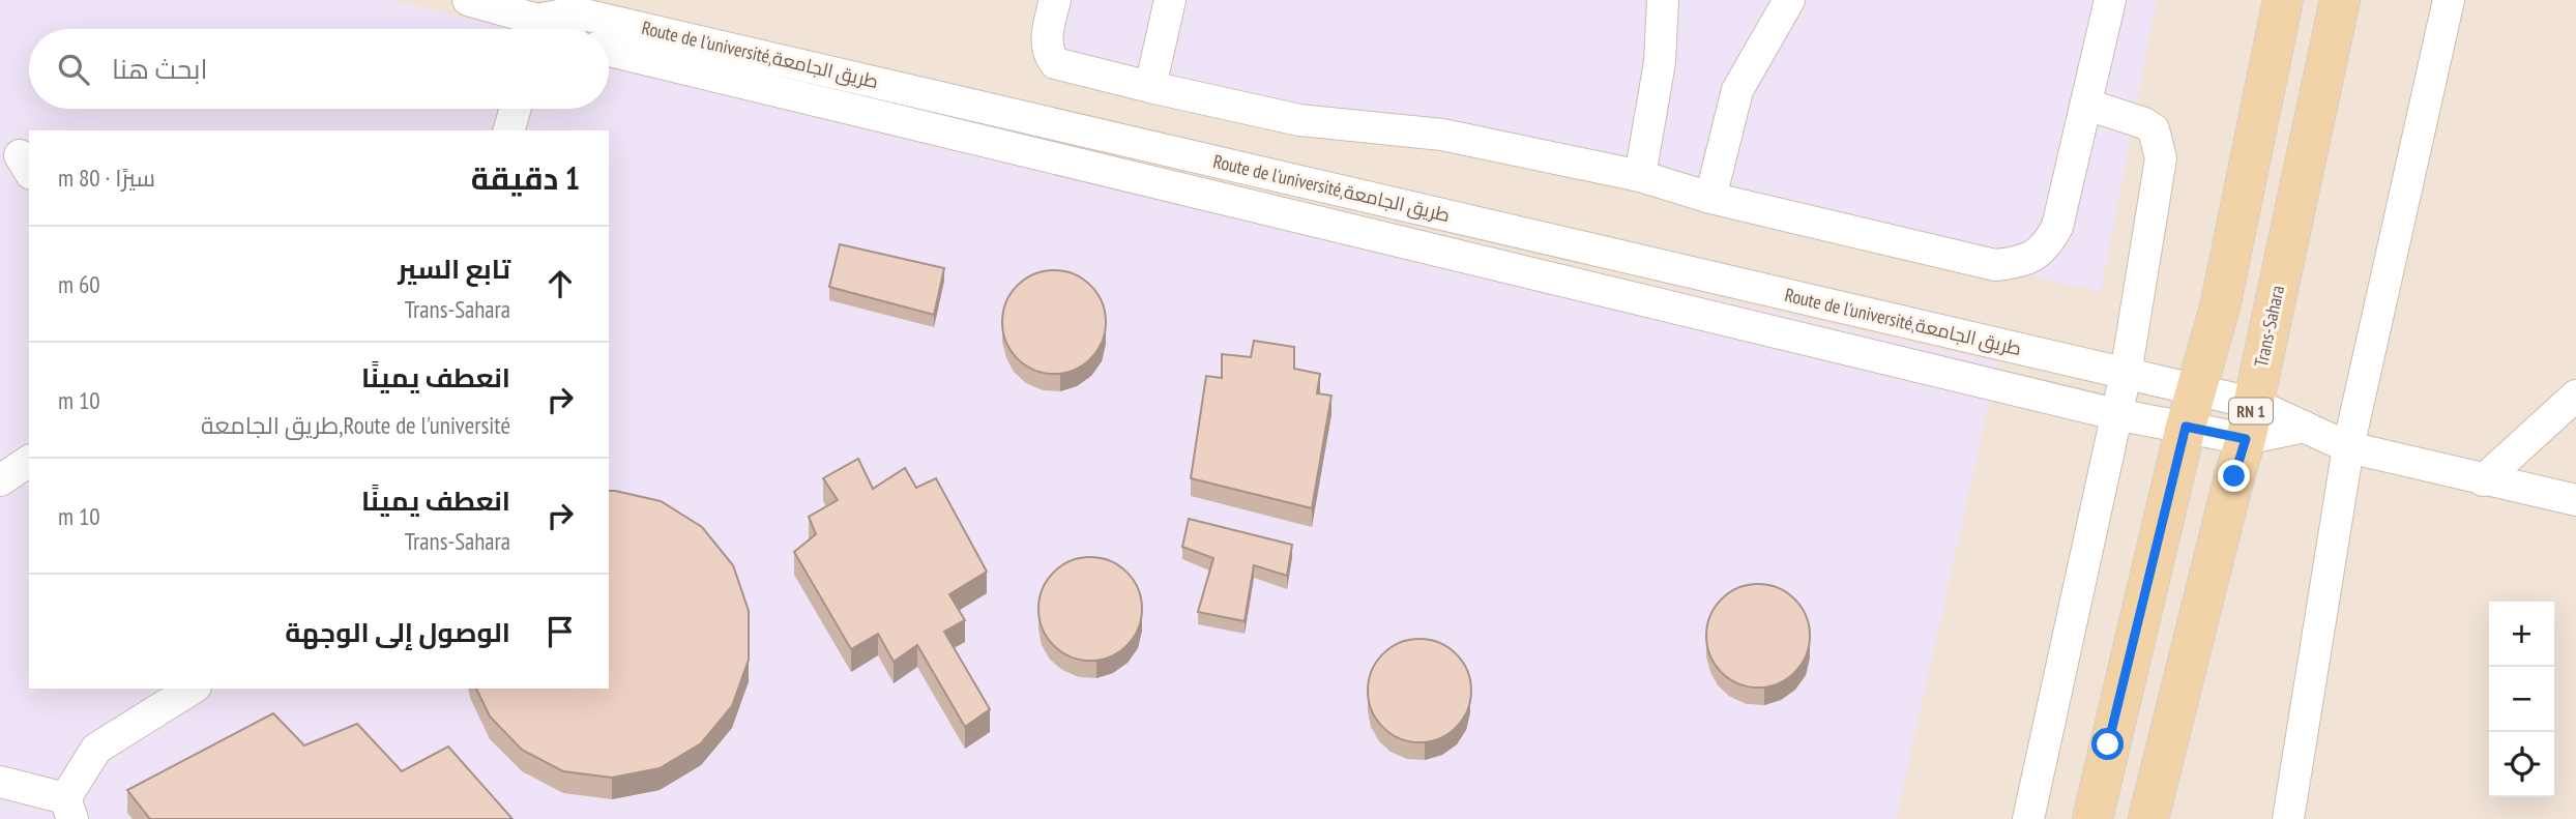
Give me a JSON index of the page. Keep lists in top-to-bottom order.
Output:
{
  "streets": {
    "main road": ["Trans-Sahara", "RN 1"],
    "street": ["Route de l'université,طريق الجامعة"]
  },
  "crossings": [
    ["Route de l'université,طريق الجامعة", "Trans-Sahara"]
  ],
  "page": {
    "search": "ابحث هنا",
    "heading": ["1 دقيقة", "سيرًا · 80 m"],
    "list": [
      ["تابع السير", "Trans-Sahara", "60 m"],
      ["انعطف يمينًا", "Route de l'université,طريق الجامعة", "10 m"],
      ["انعطف يمينًا", "Trans-Sahara", "10 m"],
      "الوصول إلى الوجهة"
    ],
    "map_buttons": ["+", "−"]
  }
}
